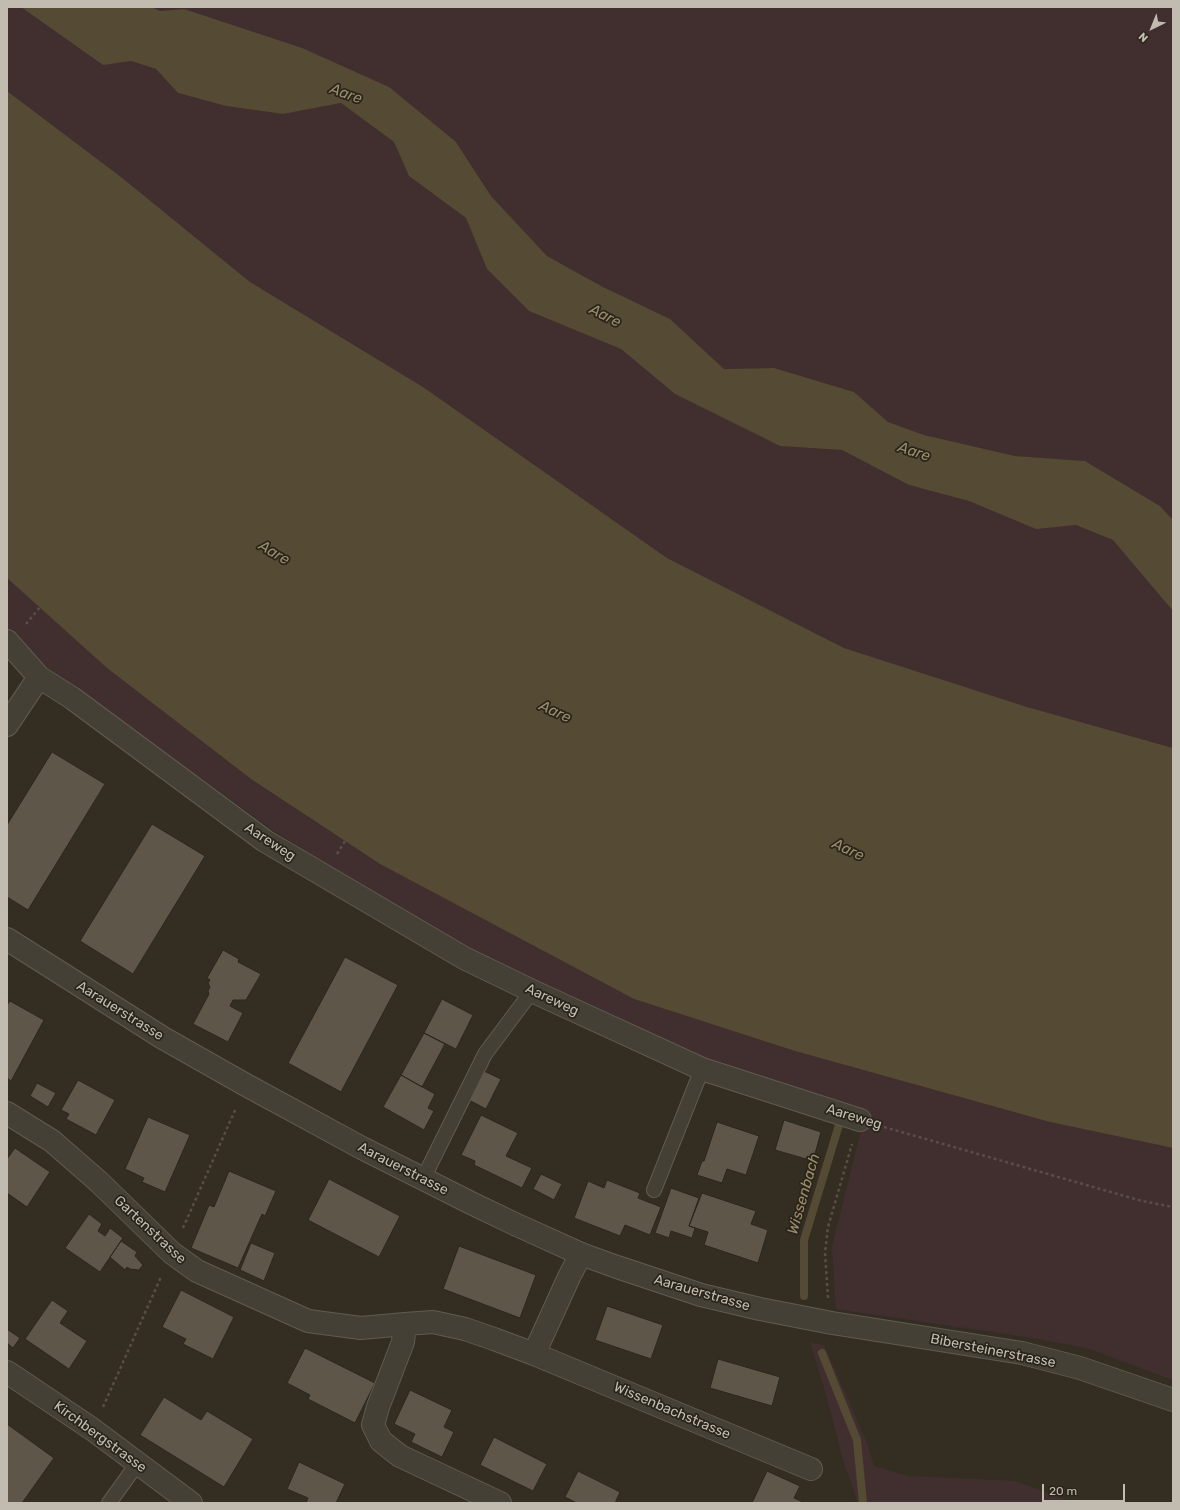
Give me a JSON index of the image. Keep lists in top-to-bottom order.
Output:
{
  "streets": {
    "street": [
      "Aareweg",
      "Aarauerstrasse",
      "Gartenstrasse",
      "Bibersteinerstrasse",
      "Wissenbachstrasse",
      "Kirchbergstrasse"
    ]
  },
  "crossings": [
    ["Aarauerstrasse", "Bibersteinerstrasse"],
    ["Gartenstrasse", "Wissenbachstrasse"]
  ],
  "water": ["Aare", "Wissenbach"],
  "scale_bar": "20 m",
  "north": "bottom left"
}
